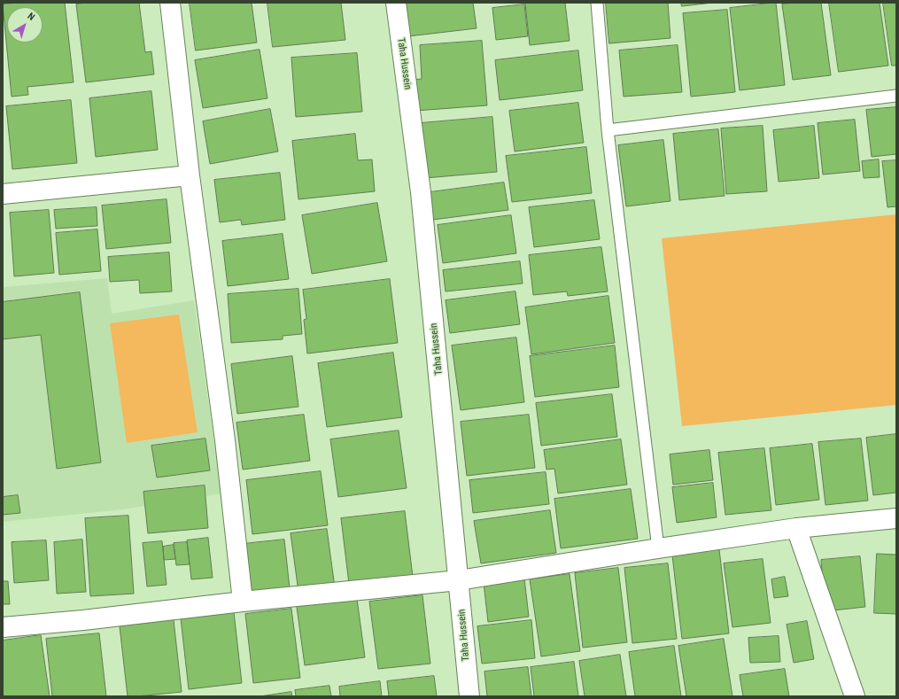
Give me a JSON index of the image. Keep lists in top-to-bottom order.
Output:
{
  "streets": {
    "street": ["Taha Hussein"]
  },
  "north": "top right"
}
